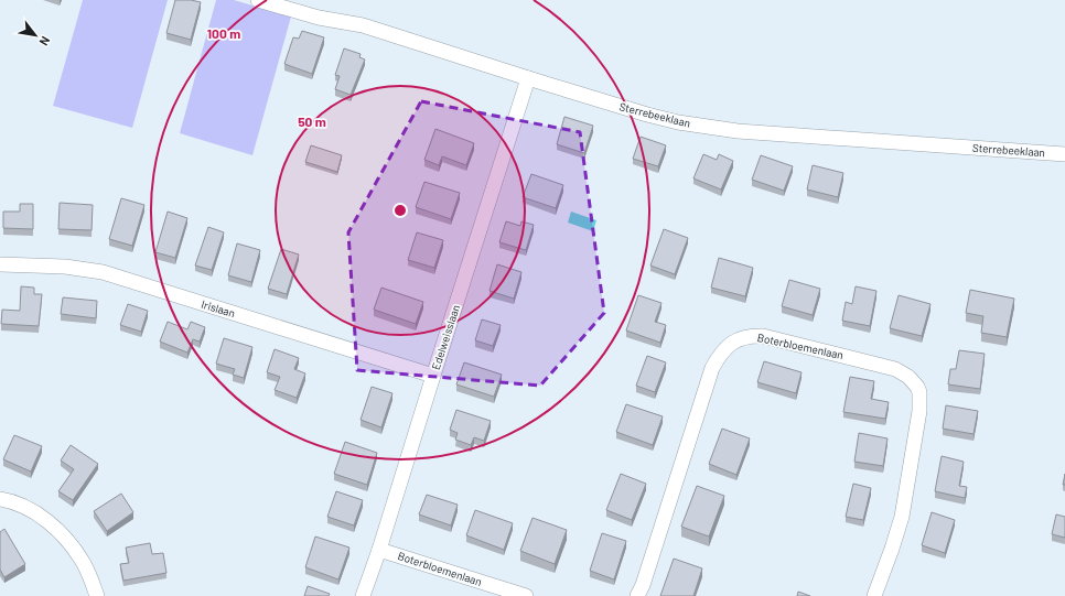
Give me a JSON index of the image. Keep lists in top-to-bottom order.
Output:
{
  "streets": {
    "street": [
      "Sterrebeeklaan",
      "Irislaan",
      "Edelweisslaan",
      "Boterbloemenlaan"
    ]
  },
  "crossings": [
    ["Sterrebeeklaan", "Edelweisslaan"],
    ["Irislaan", "Edelweisslaan"],
    ["Edelweisslaan", "Boterbloemenlaan"]
  ],
  "north": "bottom right",
  "rings": ["100 m", "50 m"]
}
